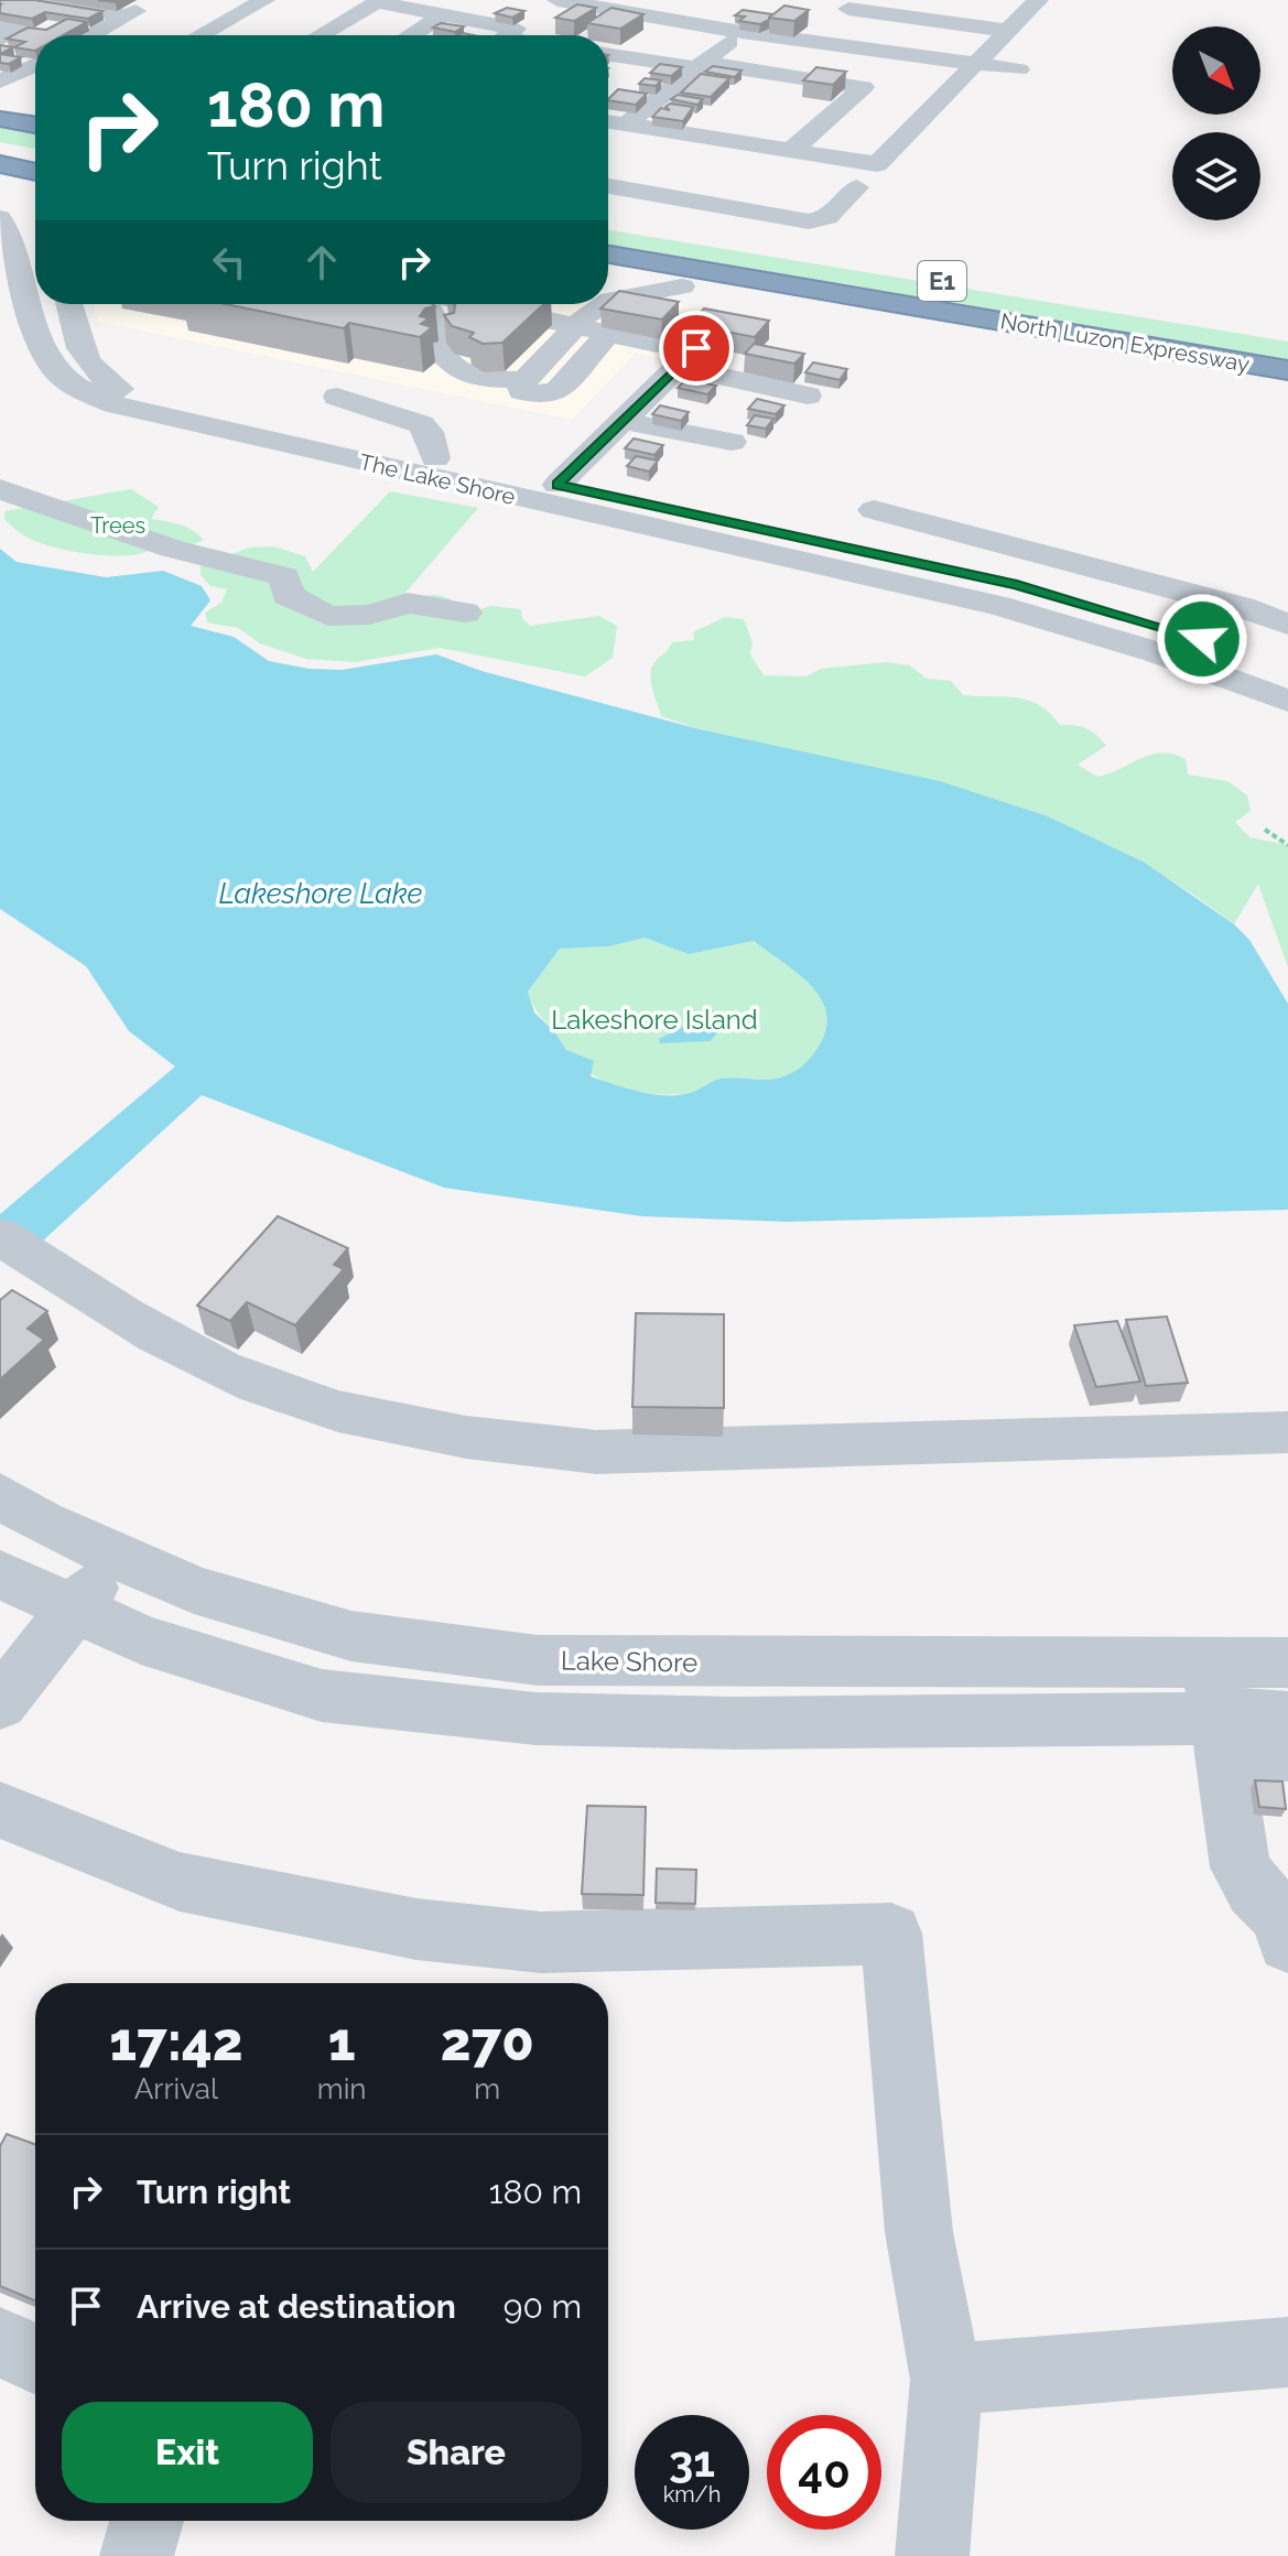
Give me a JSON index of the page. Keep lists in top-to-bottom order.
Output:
{
  "streets": {
    "highway": ["E1", "North Luzon Expressway"],
    "street": ["The Lake Shore", "Lake Shore"]
  },
  "water": ["Lakeshore Lake"],
  "parks": ["Trees", "Lakeshore Island"],
  "north": "bottom right",
  "page": {
    "turn": ["180 m", "Turn right"],
    "eta": [
      "17:42",
      "Arrival",
      "1",
      "min",
      "270",
      "m"
    ],
    "list": [
      {
        "name": "Turn right",
        "value": "180 m"
      },
      {
        "name": "Arrive at destination",
        "value": "90 m"
      }
    ],
    "buttons": ["Exit", "Share"],
    "speed": "31 km/h",
    "limit": "40"
  }
}
